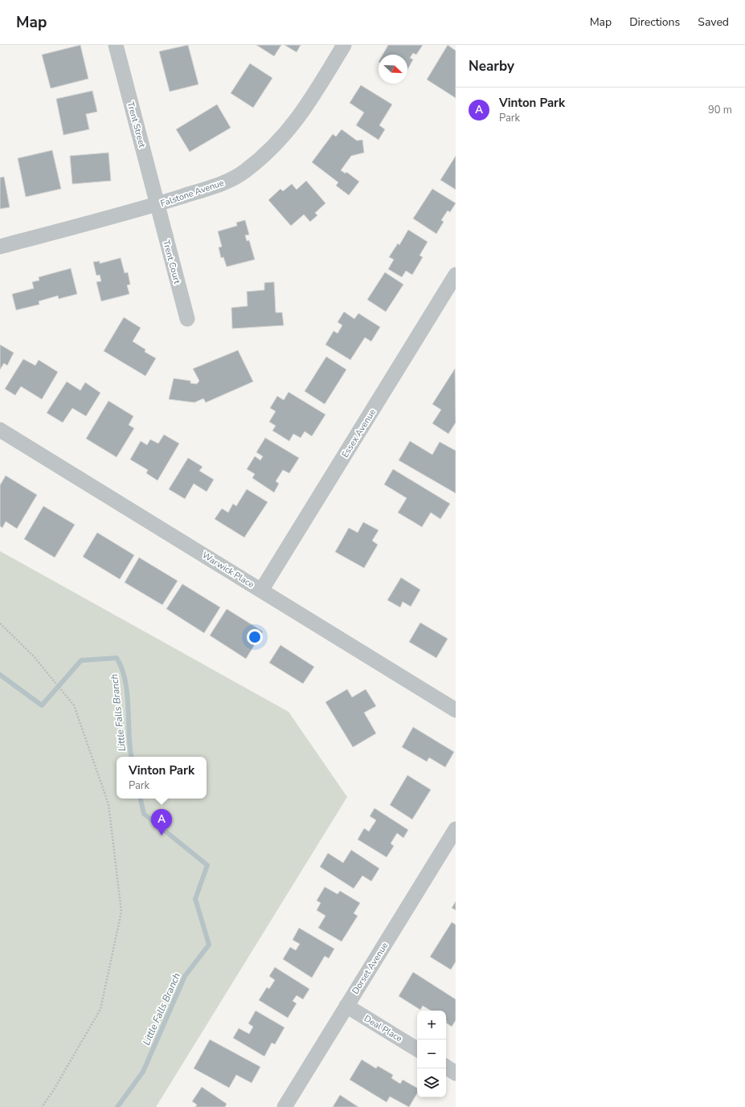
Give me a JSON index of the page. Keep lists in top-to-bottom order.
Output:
{
  "streets": {
    "street": [
      "Trent Street",
      "Falstone Avenue",
      "Trent Court",
      "Essex Avenue",
      "Warwick Place",
      "Dorset Avenue",
      "Deal Place"
    ]
  },
  "crossings": [
    ["Trent Street", "Falstone Avenue"],
    ["Trent Street", "Trent Court"],
    ["Falstone Avenue", "Trent Court"],
    ["Essex Avenue", "Warwick Place"],
    ["Dorset Avenue", "Deal Place"]
  ],
  "water": ["Little Falls Branch"],
  "north": "bottom right",
  "page": {
    "header": "Map",
    "nav": ["Map", "Directions", "Saved"],
    "heading": "Nearby",
    "list": [
      {
        "mark": "A",
        "name": "Vinton Park",
        "note": "Park",
        "value": "90 m"
      }
    ],
    "popup": ["Vinton Park", "Park"],
    "pins": "A",
    "map_buttons": ["+", "−"]
  }
}
